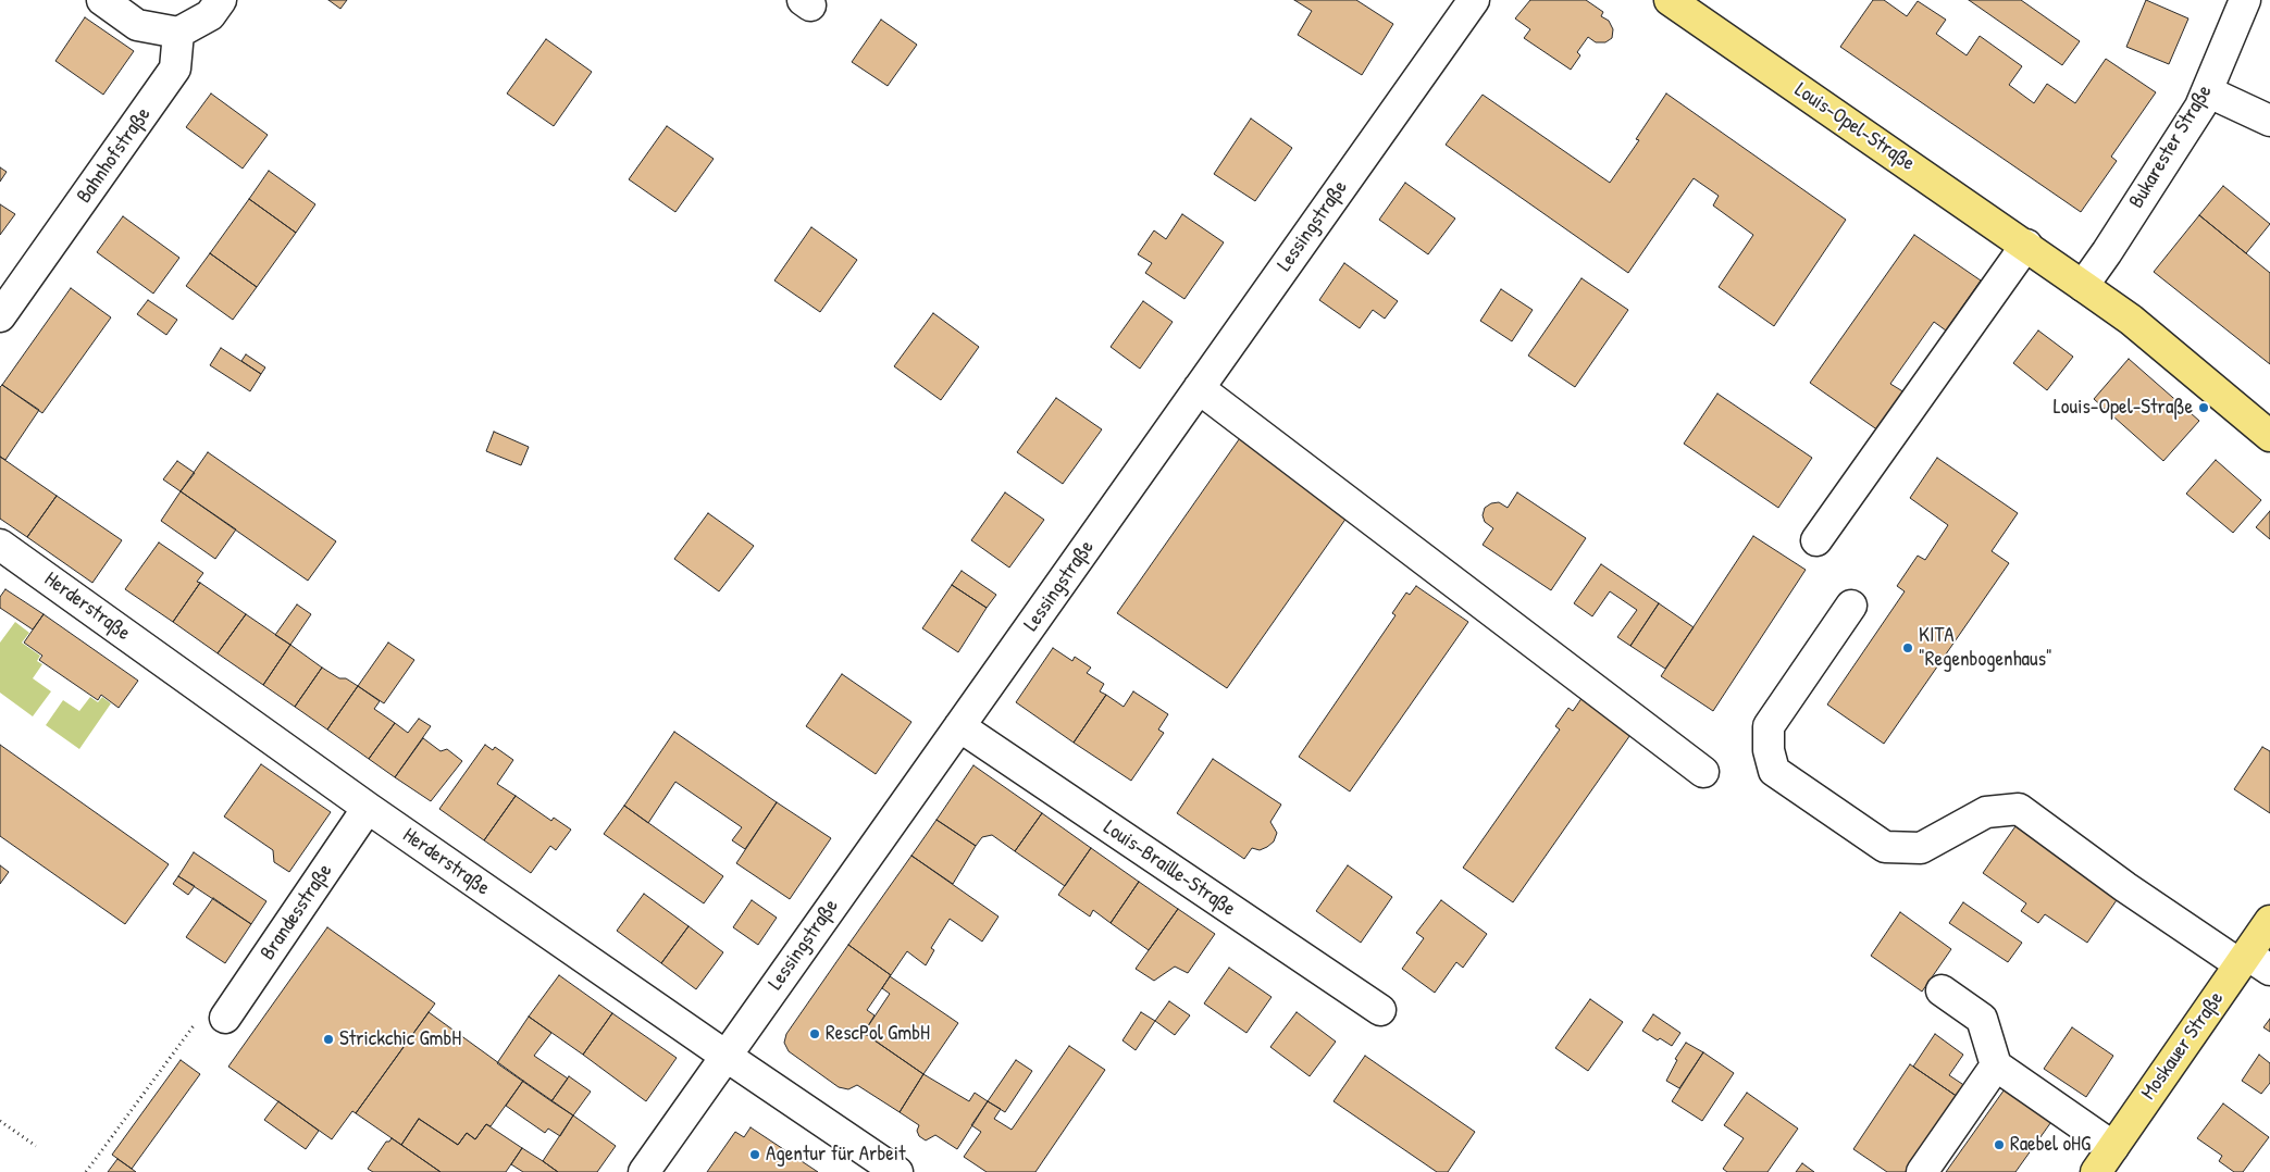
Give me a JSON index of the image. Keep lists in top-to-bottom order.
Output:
{
  "streets": {
    "main road": ["Louis-Opel-Straße", "Moskauer Straße"],
    "street": [
      "Bukarester Straße",
      "Bahnhofstraße",
      "Lessingstraße",
      "Herderstraße",
      "Louis-Braille-Straße",
      "Brandesstraße"
    ]
  },
  "crossings": [
    ["Louis-Opel-Straße", "Bukarester Straße"],
    ["Lessingstraße", "Herderstraße"],
    ["Lessingstraße", "Louis-Braille-Straße"],
    ["Herderstraße", "Brandesstraße"]
  ],
  "places": [
    "Louis-Opel-Straße",
    "KITA \"Regenbogenhaus\"",
    "RescPol GmbH",
    "Strickchic GmbH",
    "Raebel oHG",
    "Agentur für Arbeit"
  ]
}
